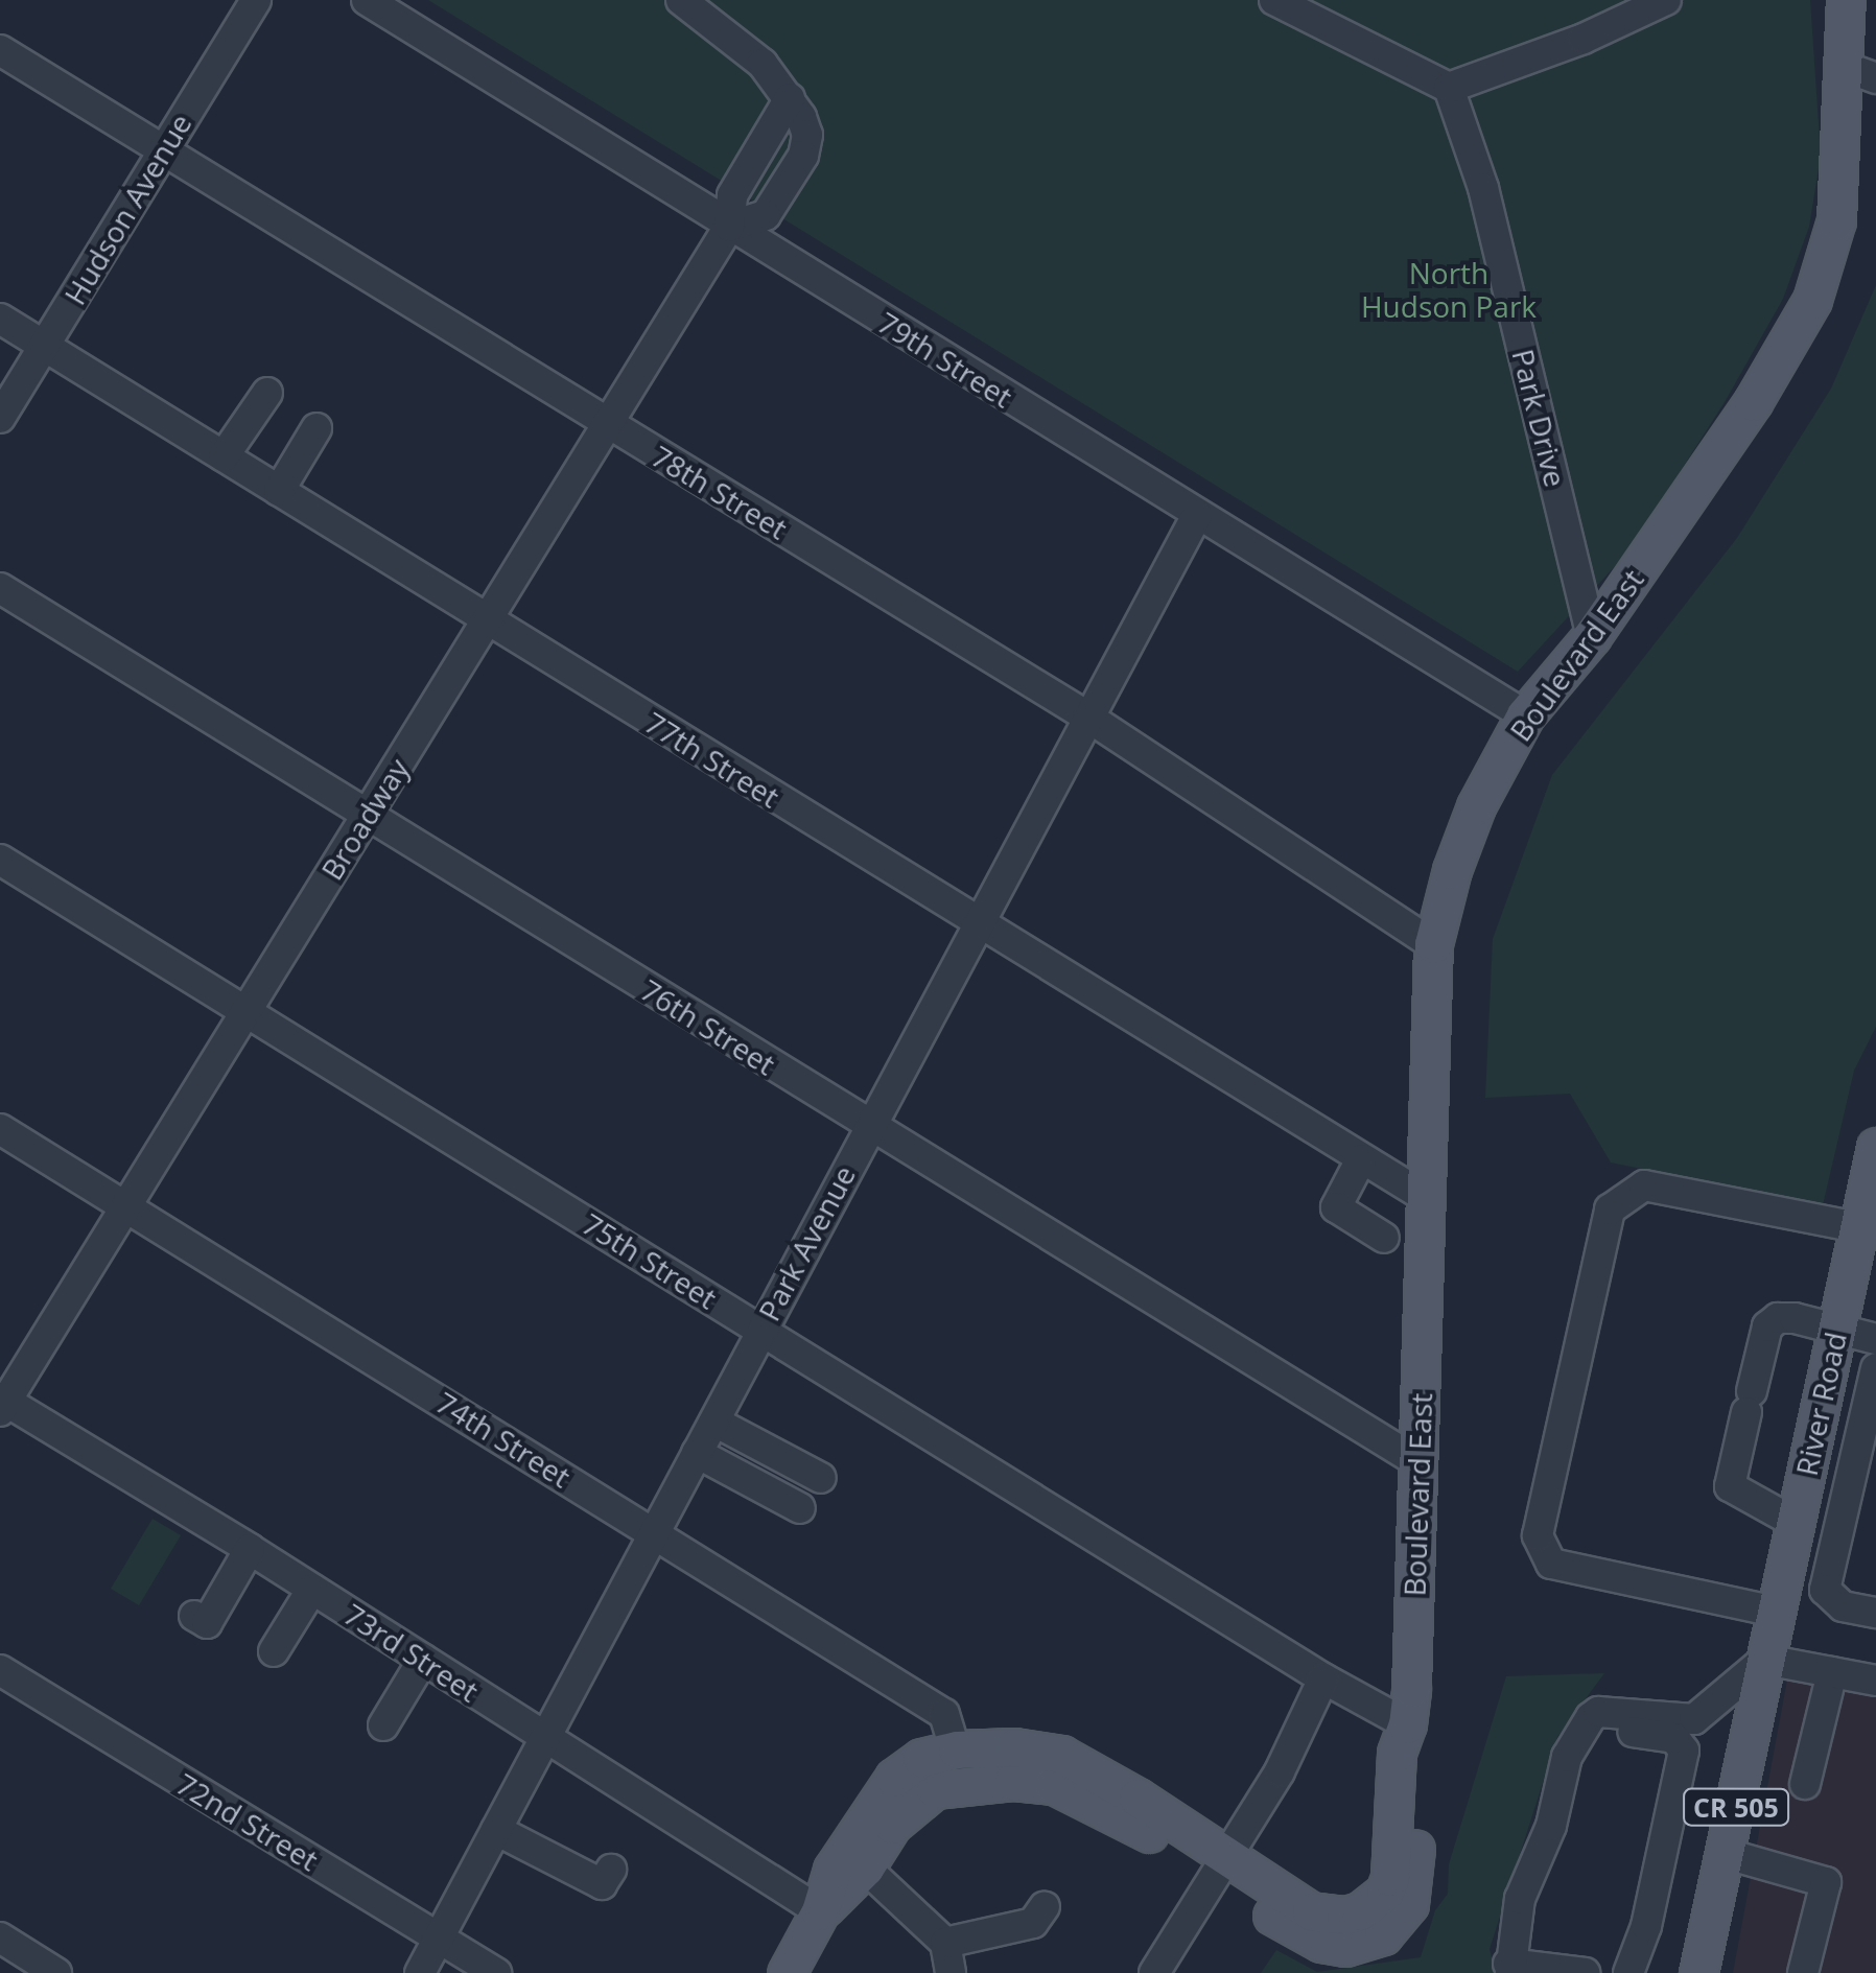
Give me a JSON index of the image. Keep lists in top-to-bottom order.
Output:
{
  "streets": {
    "main road": ["Boulevard East", "River Road", "CR 505"],
    "street": [
      "Hudson Avenue",
      "79th Street",
      "Park Drive",
      "78th Street",
      "77th Street",
      "Broadway",
      "76th Street",
      "Park Avenue",
      "75th Street",
      "74th Street",
      "73rd Street",
      "72nd Street"
    ]
  },
  "crossings": [
    ["Hudson Avenue", "78th Street"],
    ["Hudson Avenue", "77th Street"],
    ["79th Street", "Boulevard East"],
    ["79th Street", "Broadway"],
    ["79th Street", "Park Avenue"],
    ["Park Drive", "Boulevard East"],
    ["78th Street", "Boulevard East"],
    ["78th Street", "Broadway"],
    ["78th Street", "Park Avenue"],
    ["Boulevard East", "77th Street"],
    ["Boulevard East", "76th Street"],
    ["Boulevard East", "75th Street"],
    ["Boulevard East", "74th Street"],
    ["Boulevard East", "73rd Street"],
    ["77th Street", "Broadway"],
    ["77th Street", "Park Avenue"],
    ["Broadway", "76th Street"],
    ["Broadway", "75th Street"],
    ["Broadway", "74th Street"],
    ["Broadway", "73rd Street"],
    ["76th Street", "Park Avenue"],
    ["Park Avenue", "75th Street"],
    ["Park Avenue", "74th Street"],
    ["Park Avenue", "73rd Street"],
    ["Park Avenue", "72nd Street"]
  ],
  "parks": ["North Hudson Park"]
}
